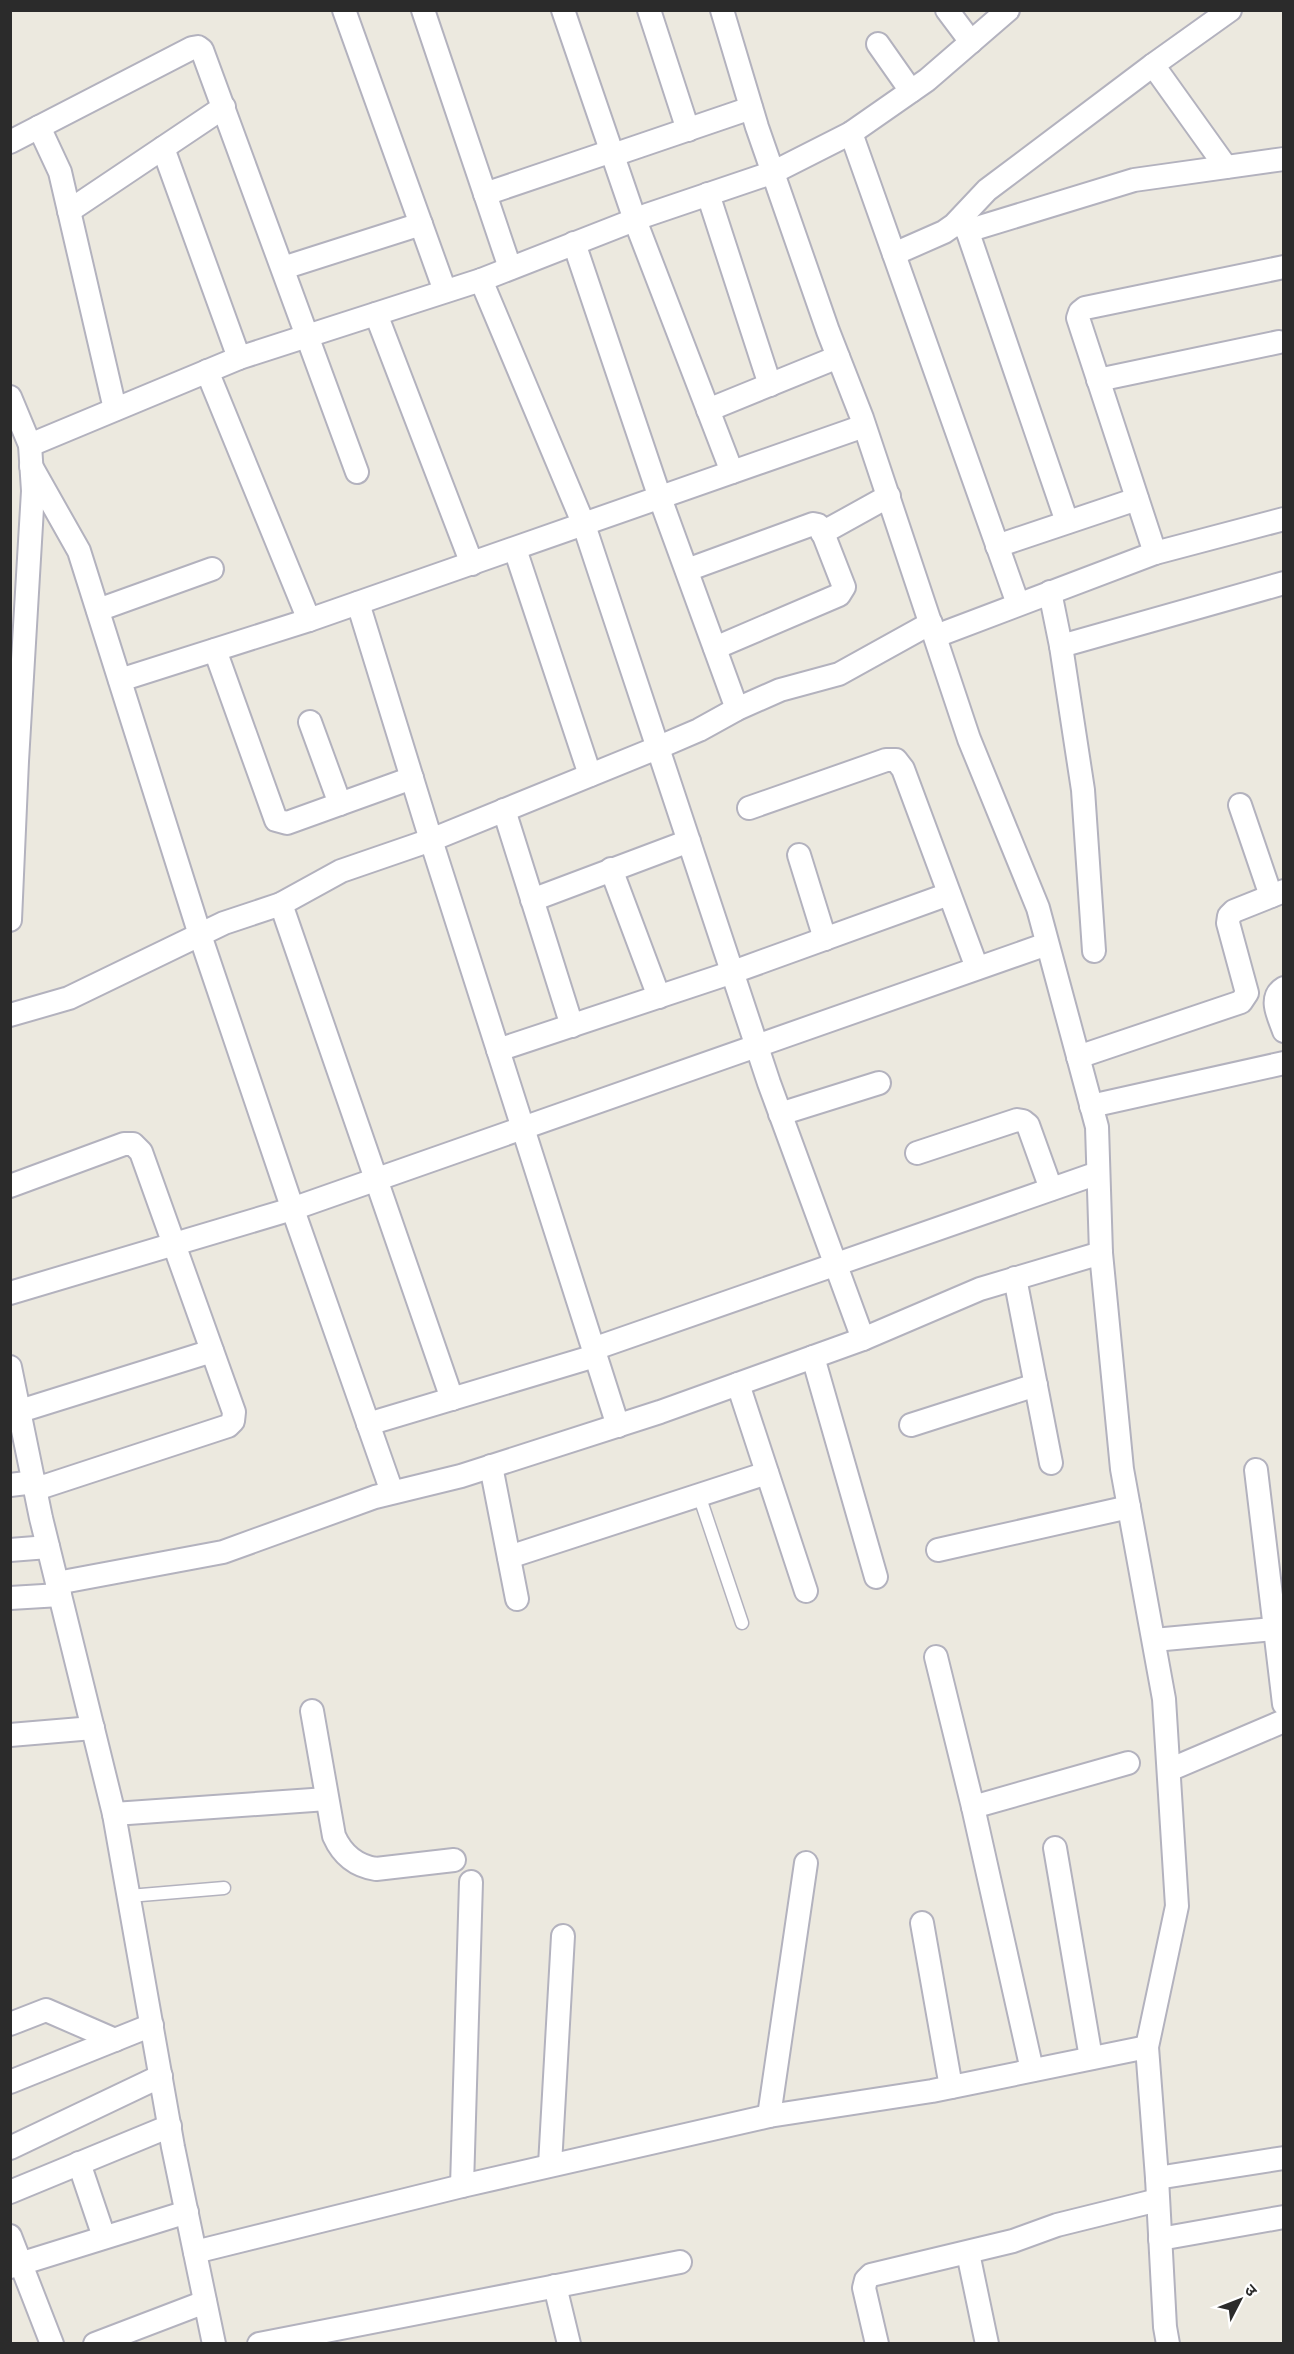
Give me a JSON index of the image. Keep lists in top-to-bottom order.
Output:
{
  "north": "top right"
}
